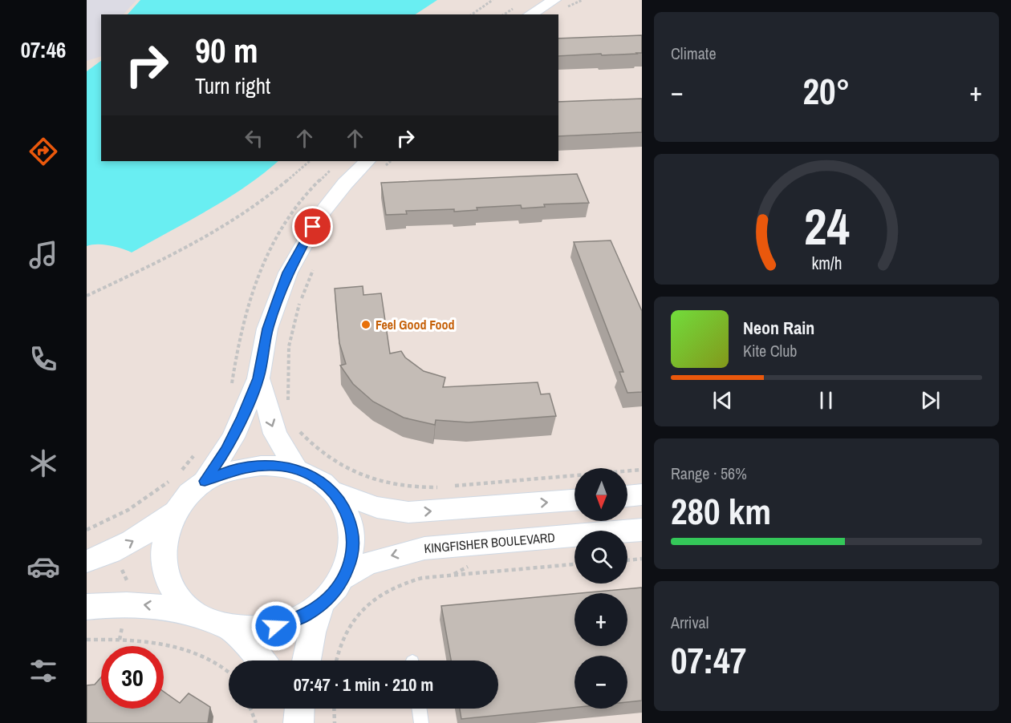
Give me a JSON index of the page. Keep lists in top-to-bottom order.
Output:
{
  "streets": {
    "street": ["KINGFISHER BOULEVARD"]
  },
  "places": ["Feel Good Food"],
  "north": "bottom",
  "page": {
    "tabs": "07:46",
    "tile": [
      "Climate",
      ["Range · 56%", "280 km"],
      ["Arrival", "07:47"]
    ],
    "turn": ["90 m", "Turn right"],
    "heat": ["−", "20°", "+"],
    "song": ["Neon Rain", "Kite Club"],
    "map_buttons": ["+", "−"],
    "limit": "30",
    "trip": "07:47 · 1 min · 210 m",
    "gauge": ["24", "km/h"]
  }
}
